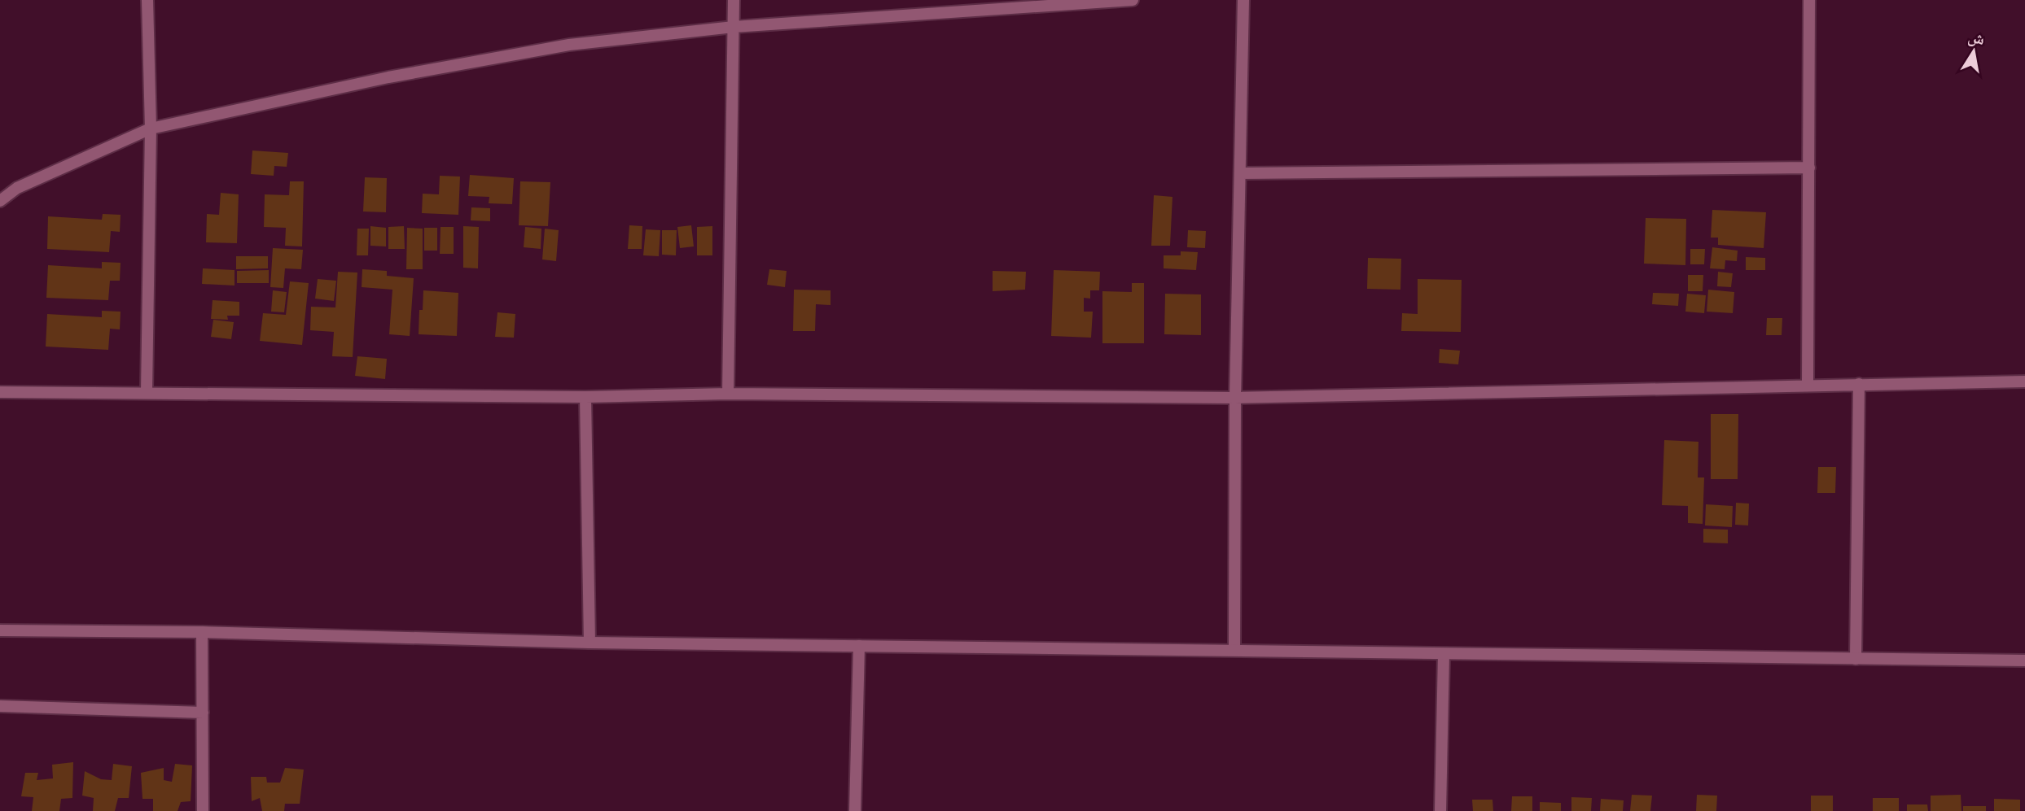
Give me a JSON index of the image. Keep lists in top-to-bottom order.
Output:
{
  "north": "top"
}
